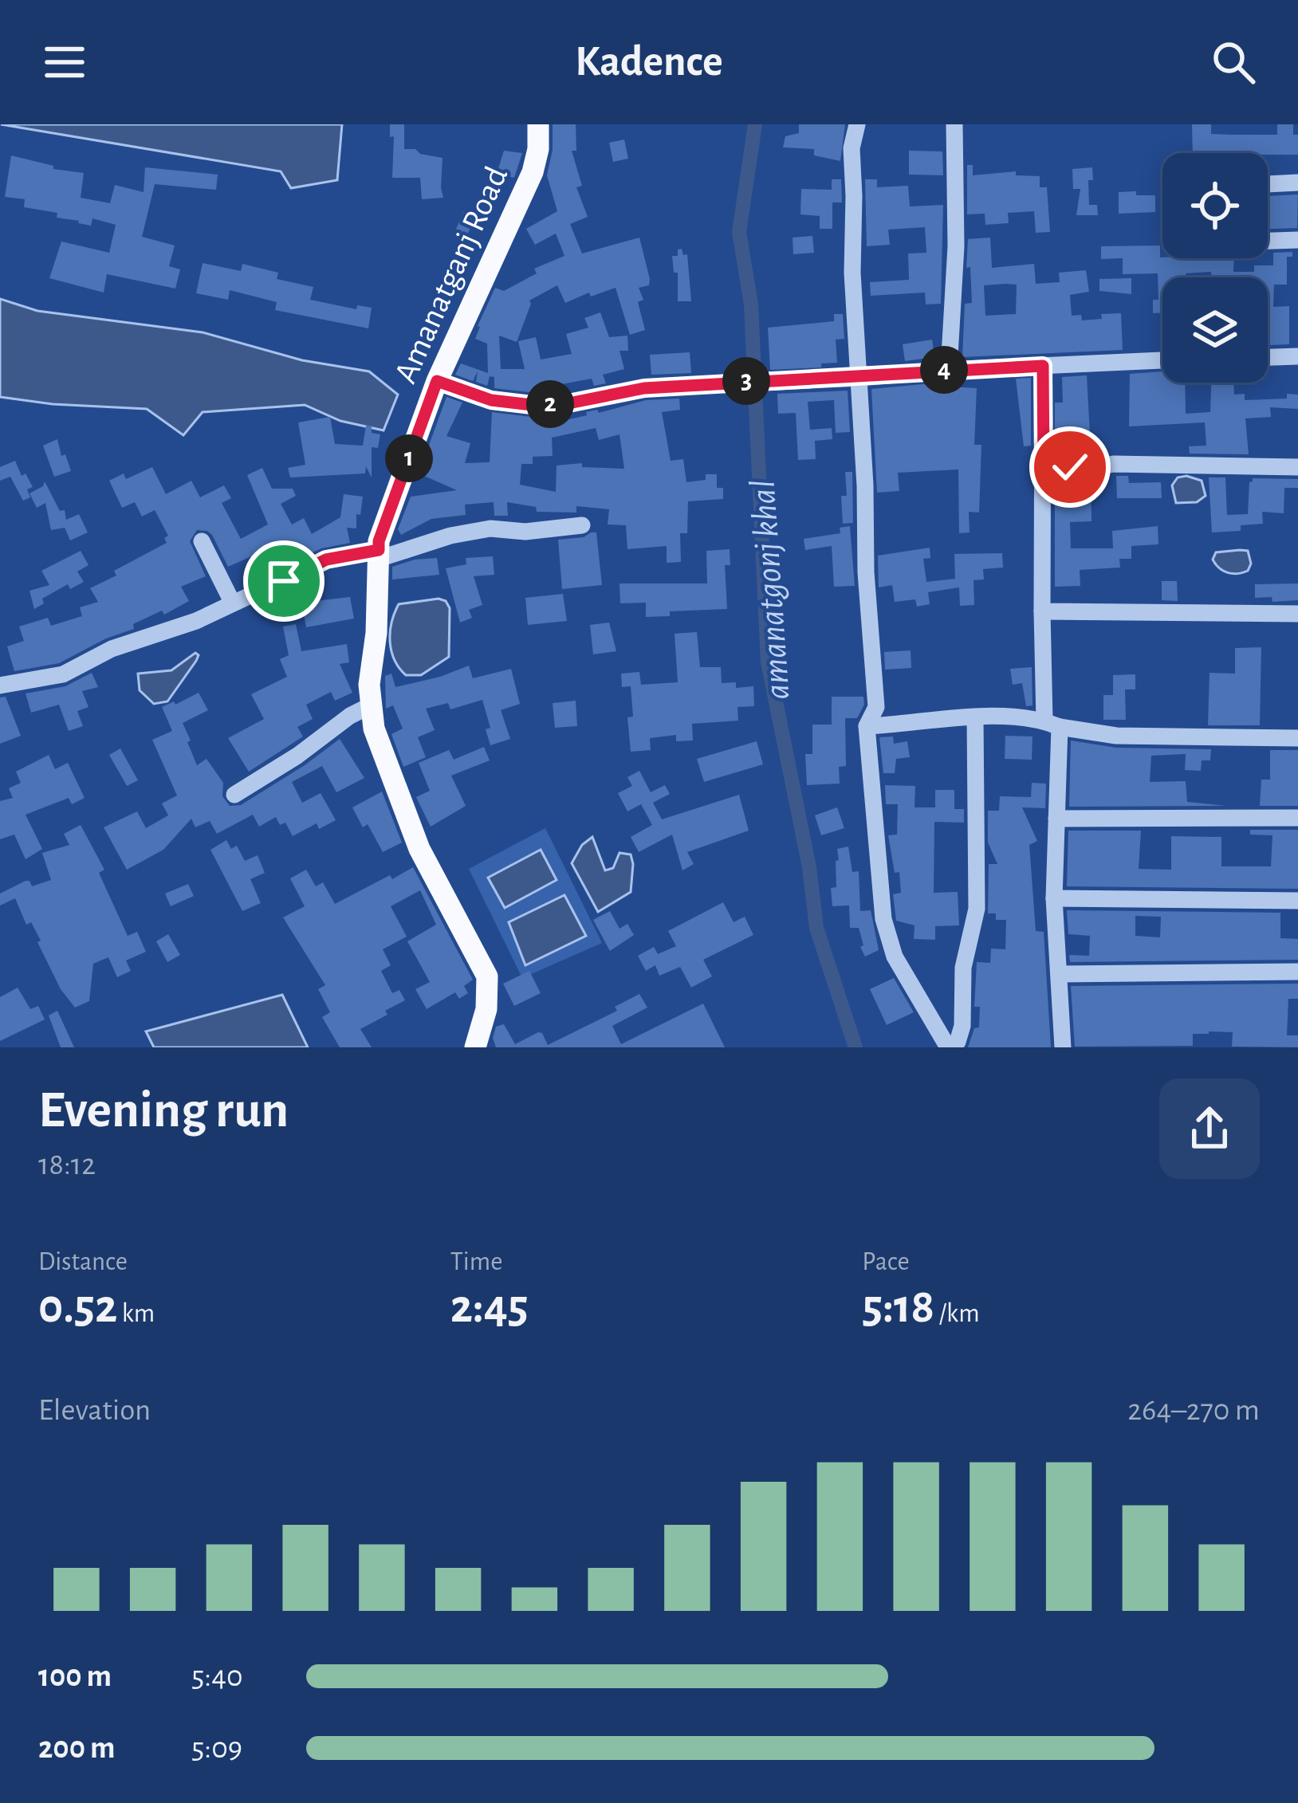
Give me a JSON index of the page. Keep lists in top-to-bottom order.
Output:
{
  "streets": {
    "main road": ["Amanatganj Road"]
  },
  "water": ["amanatgonj khal"],
  "page": {
    "header": "Kadence",
    "pins": [
      "4",
      "3",
      "2",
      "1"
    ],
    "heading": ["Evening run", "18:12"],
    "stats": [
      ["Distance", "0.52 km"],
      ["Time", "2:45"],
      ["Pace", "5:18 /km"]
    ],
    "chart": ["Elevation", "264–270 m"],
    "list": [
      {
        "name": "100 m",
        "note": "5:40"
      },
      {
        "name": "200 m",
        "note": "5:09"
      }
    ]
  }
}
